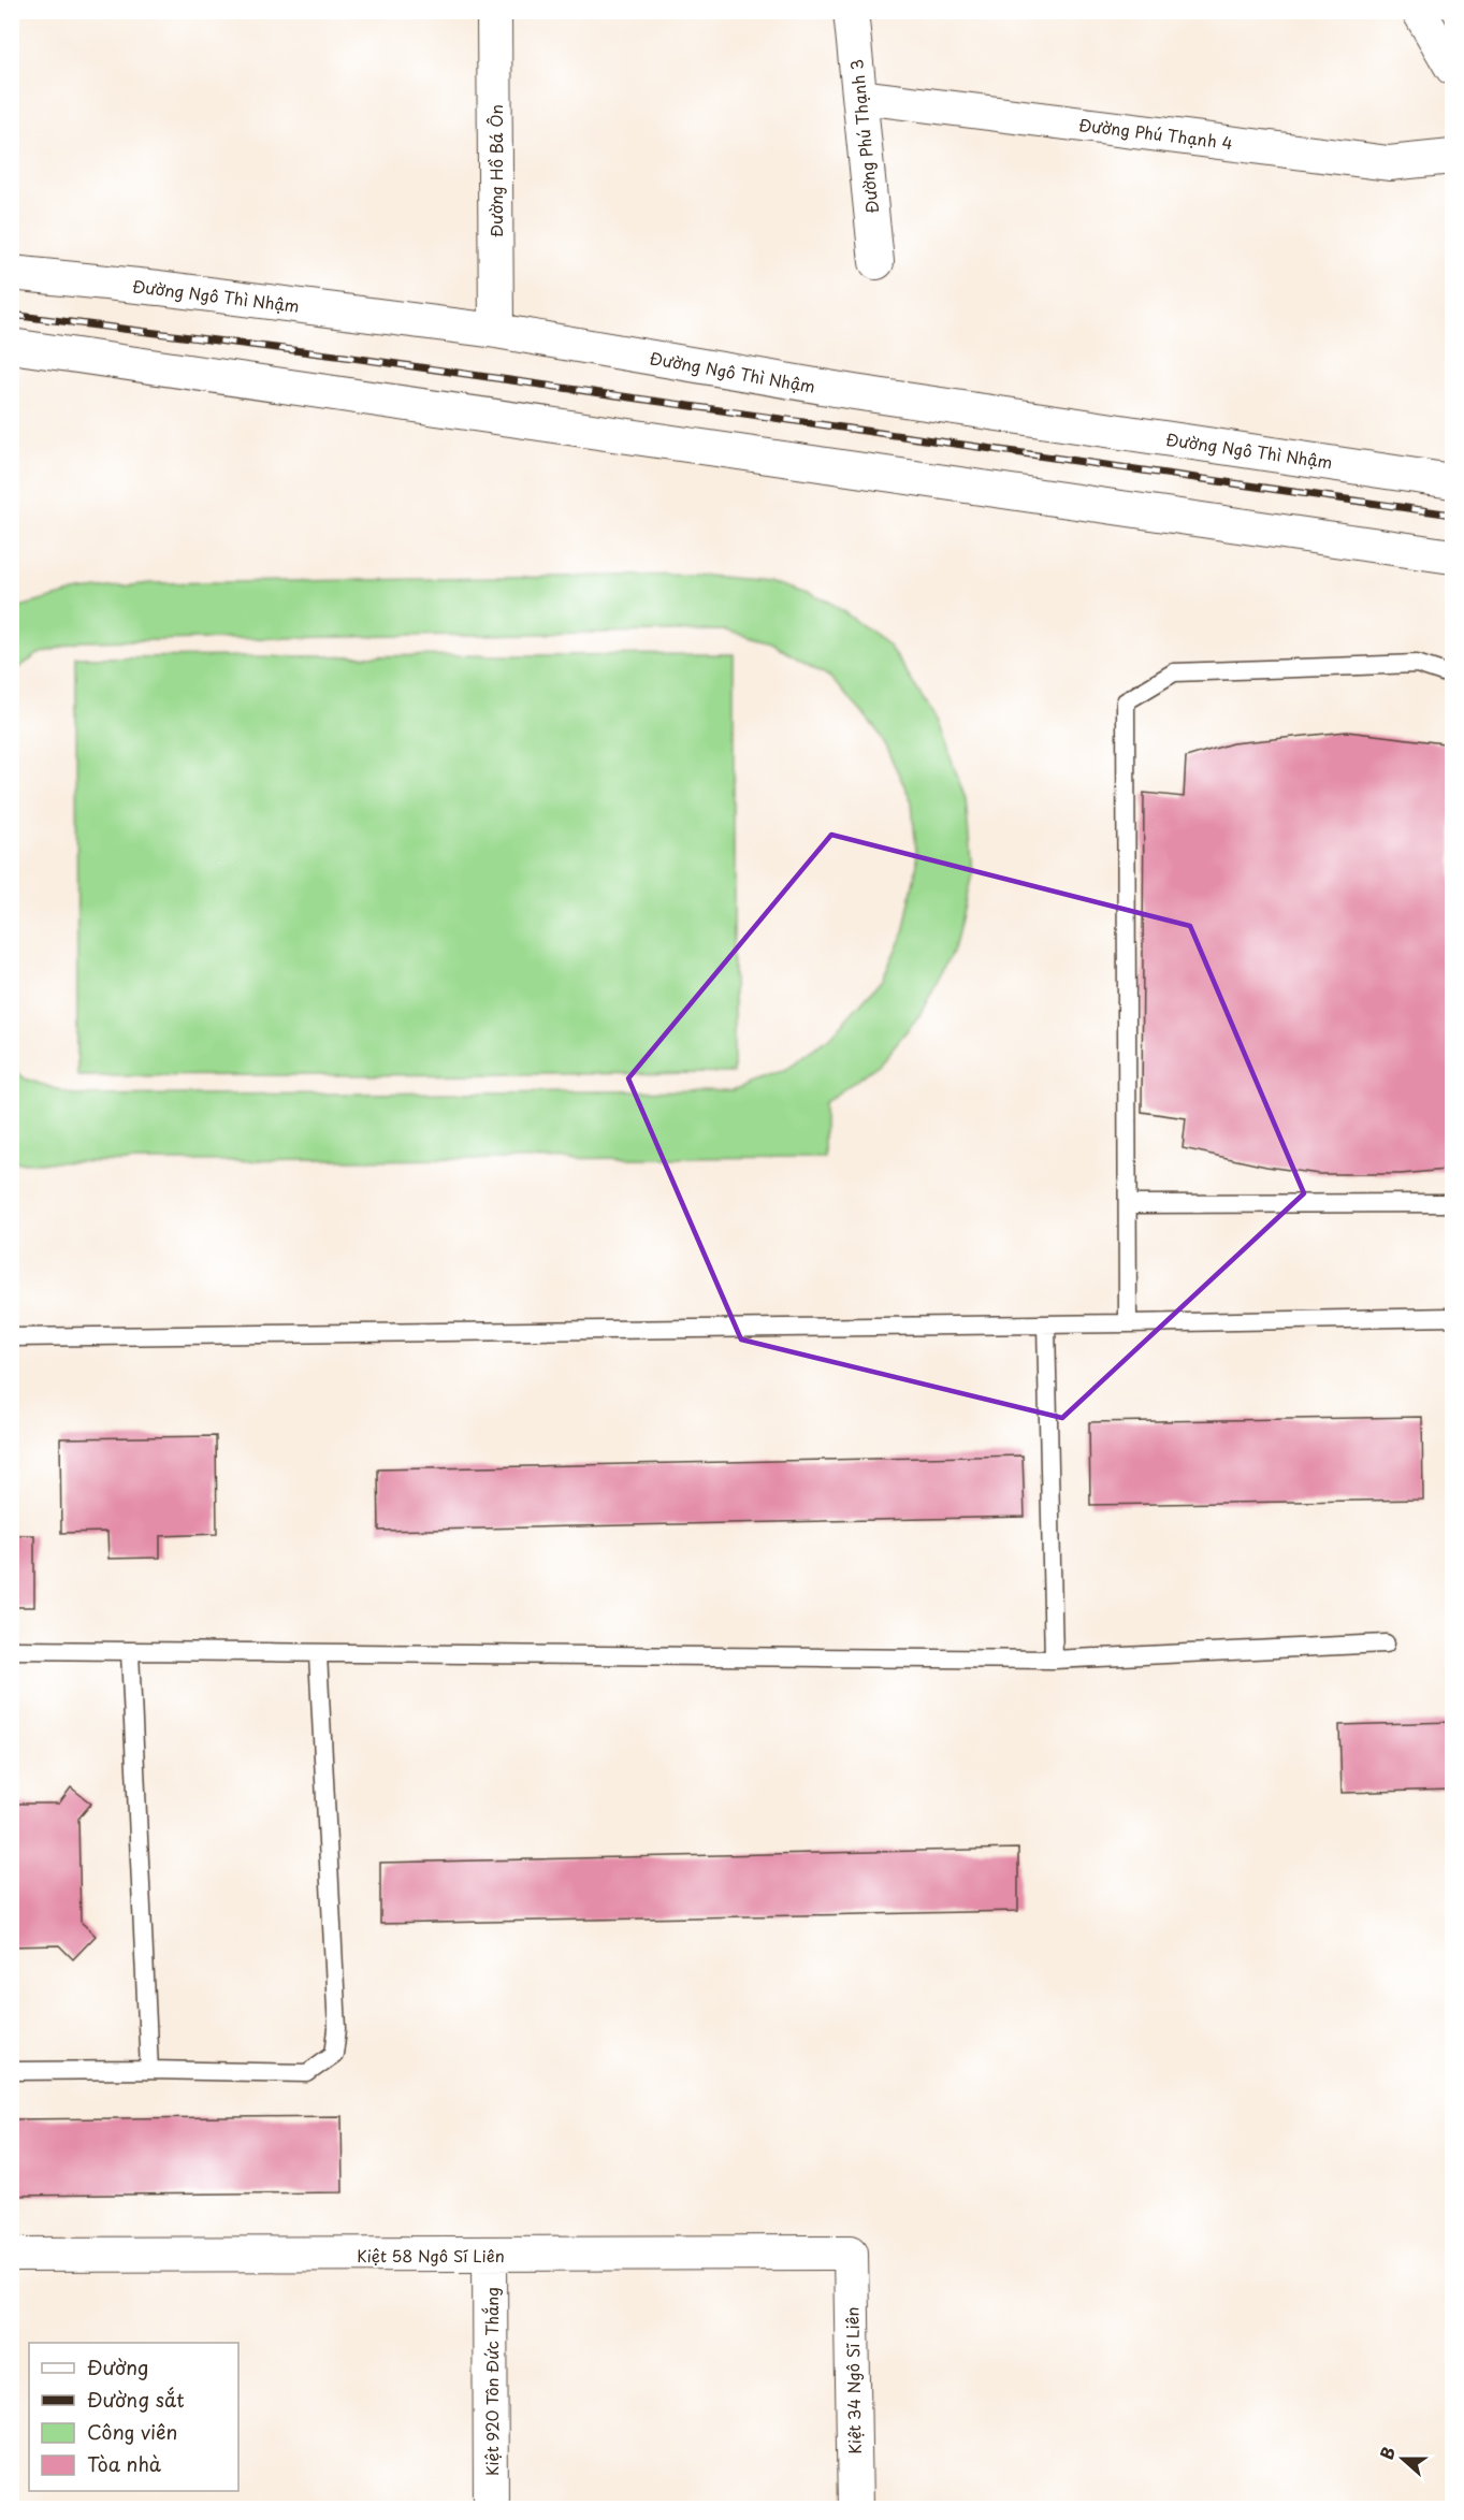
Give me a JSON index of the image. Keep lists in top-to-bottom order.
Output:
{
  "streets": {
    "street": [
      "Đường Phú Thạnh 4",
      "Đường Phú Thạnh 3",
      "Đường Hồ Bá Ôn",
      "Đường Ngô Thì Nhậm",
      "Kiệt 58 Ngô Sĩ Liên",
      "Kiệt 34 Ngô Sĩ Liên",
      "Kiệt 920 Tôn Đức Thắng"
    ]
  },
  "crossings": [
    ["Đường Phú Thạnh 4", "Đường Phú Thạnh 3"],
    ["Đường Hồ Bá Ôn", "Đường Ngô Thì Nhậm"],
    ["Kiệt 58 Ngô Sĩ Liên", "Kiệt 34 Ngô Sĩ Liên"],
    ["Kiệt 58 Ngô Sĩ Liên", "Kiệt 920 Tôn Đức Thắng"]
  ],
  "legend": [
    "Đường",
    "Đường sắt",
    "Công viên",
    "Tòa nhà"
  ],
  "north": "left"
}
